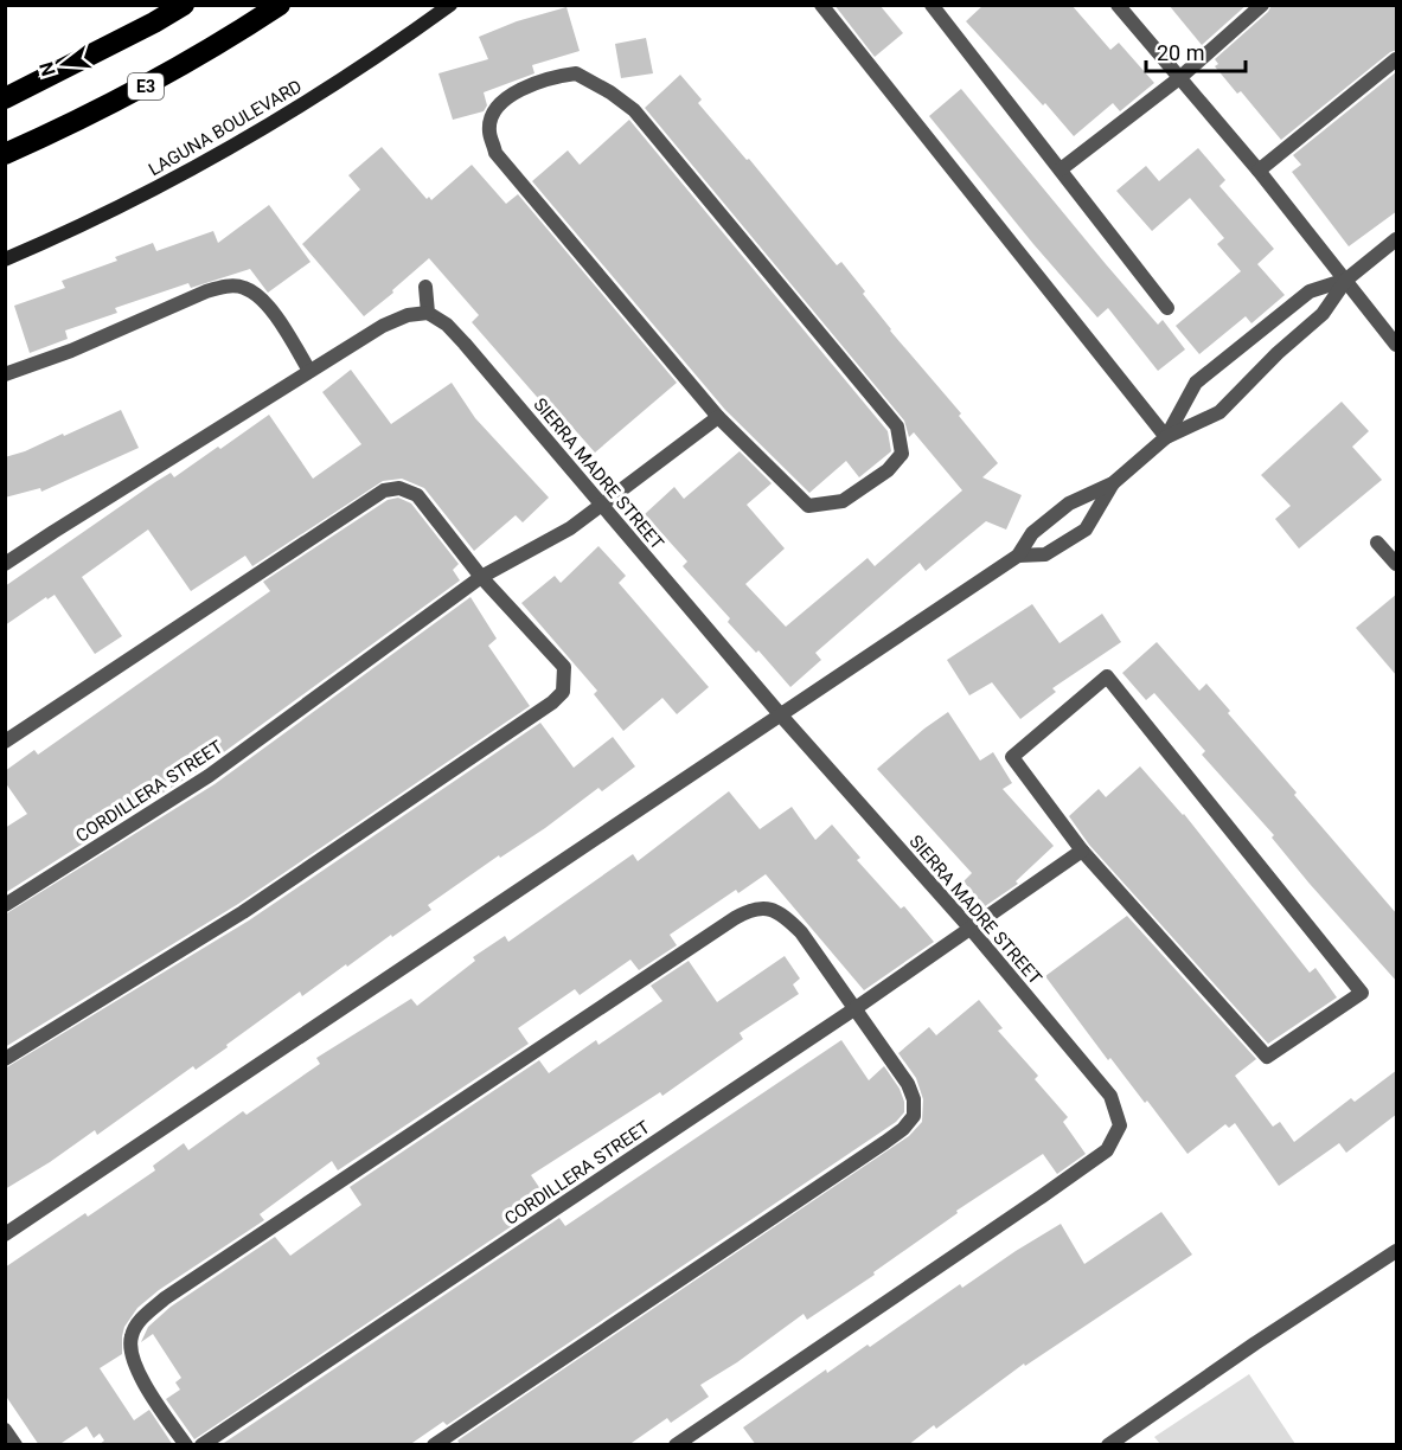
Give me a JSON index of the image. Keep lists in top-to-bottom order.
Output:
{
  "streets": {
    "highway": ["E3"],
    "main road": ["LAGUNA BOULEVARD"],
    "street": ["SIERRA MADRE STREET", "CORDILLERA STREET"]
  },
  "crossings": [
    ["SIERRA MADRE STREET", "CORDILLERA STREET"]
  ],
  "scale_bar": "20 m",
  "north": "left"
}
